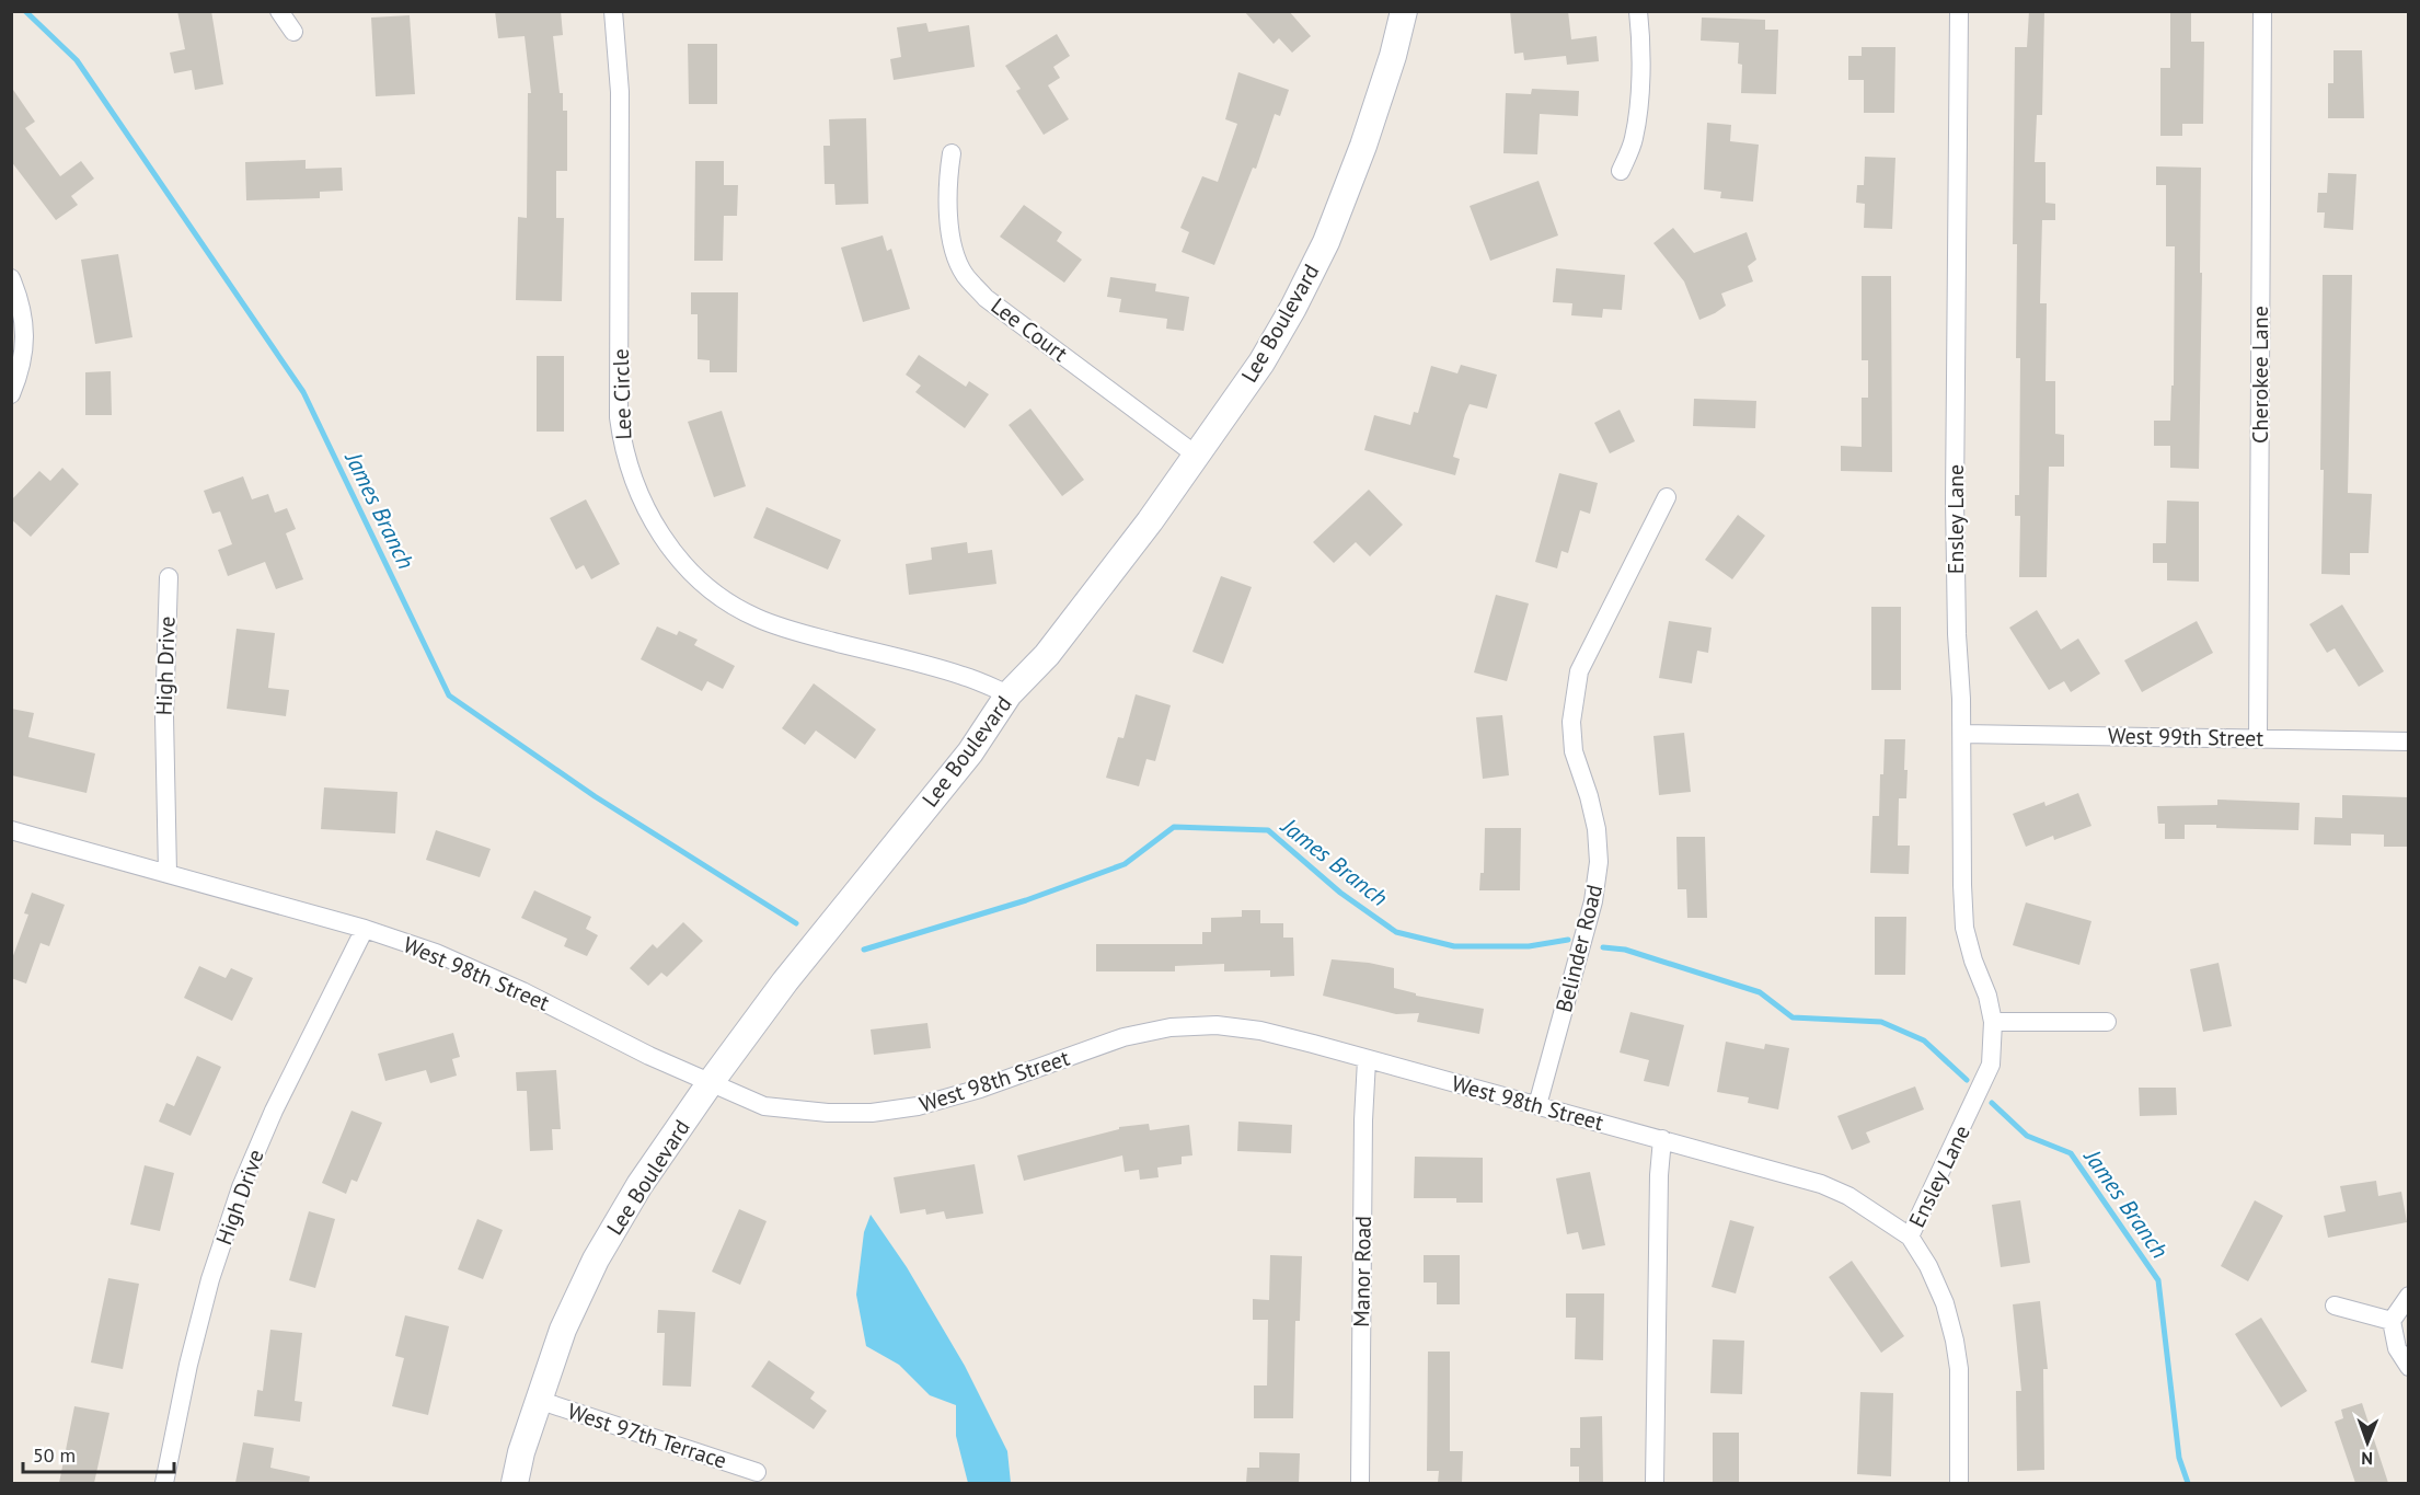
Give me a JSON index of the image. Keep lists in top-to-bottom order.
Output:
{
  "streets": {
    "street": [
      "Lee Boulevard",
      "Lee Court",
      "Cherokee Lane",
      "Lee Circle",
      "Ensley Lane",
      "High Drive",
      "West 99th Street",
      "Belinder Road",
      "West 98th Street",
      "Manor Road",
      "West 97th Terrace"
    ]
  },
  "crossings": [
    ["Lee Boulevard", "Lee Court"],
    ["Lee Boulevard", "Lee Circle"],
    ["Lee Boulevard", "West 98th Street"],
    ["Lee Boulevard", "West 97th Terrace"],
    ["Cherokee Lane", "West 99th Street"],
    ["Ensley Lane", "West 99th Street"],
    ["Ensley Lane", "West 98th Street"],
    ["High Drive", "West 98th Street"],
    ["Belinder Road", "West 98th Street"],
    ["West 98th Street", "Manor Road"]
  ],
  "water": ["James Branch"],
  "scale_bar": "50 m",
  "north": "bottom"
}
